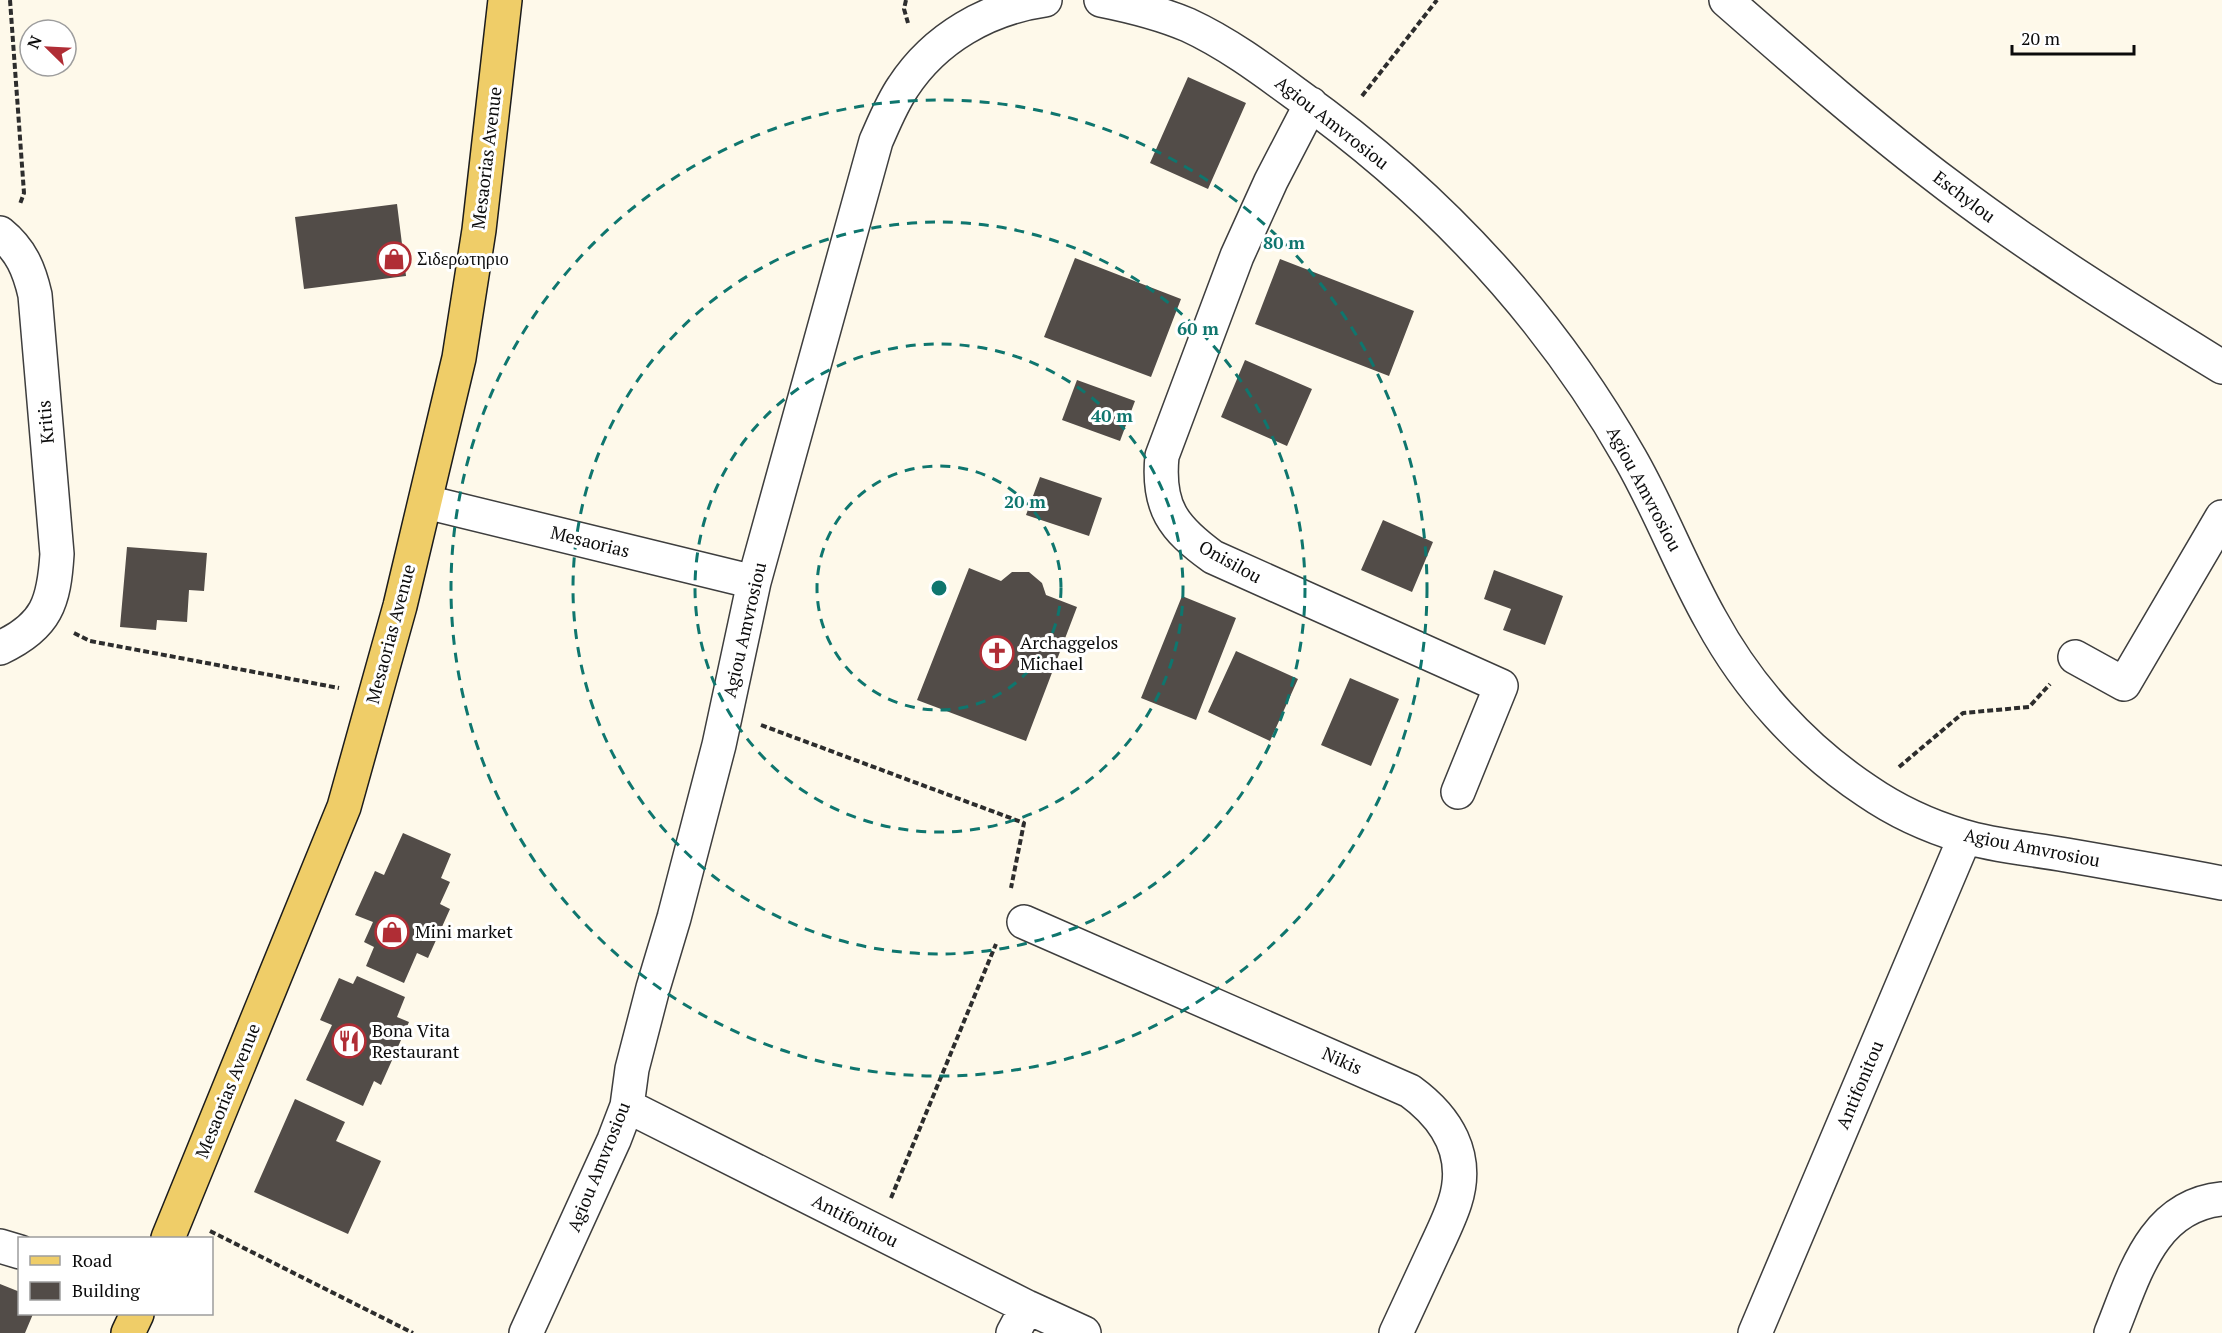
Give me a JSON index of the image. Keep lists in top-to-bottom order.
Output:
{
  "streets": {
    "main road": ["Mesaorias Avenue"],
    "street": [
      "Agiou Amvrosiou",
      "Eschylou",
      "Kritis",
      "Mesaorias",
      "Onisilou",
      "Nikis",
      "Antifonitou"
    ]
  },
  "crossings": [
    ["Agiou Amvrosiou", "Mesaorias"],
    ["Agiou Amvrosiou", "Onisilou"],
    ["Agiou Amvrosiou", "Antifonitou"],
    ["Mesaorias Avenue", "Mesaorias"]
  ],
  "places": {
    "shop": ["Σιδερωτηριο", "Mini market"],
    "church": ["Archaggelos Michael"],
    "restaurant": ["Bona Vita Restaurant"]
  },
  "legend": ["Road", "Building"],
  "scale_bar": "20 m",
  "north": "top left",
  "rings": [
    "80 m",
    "60 m",
    "40 m",
    "20 m"
  ]
}
